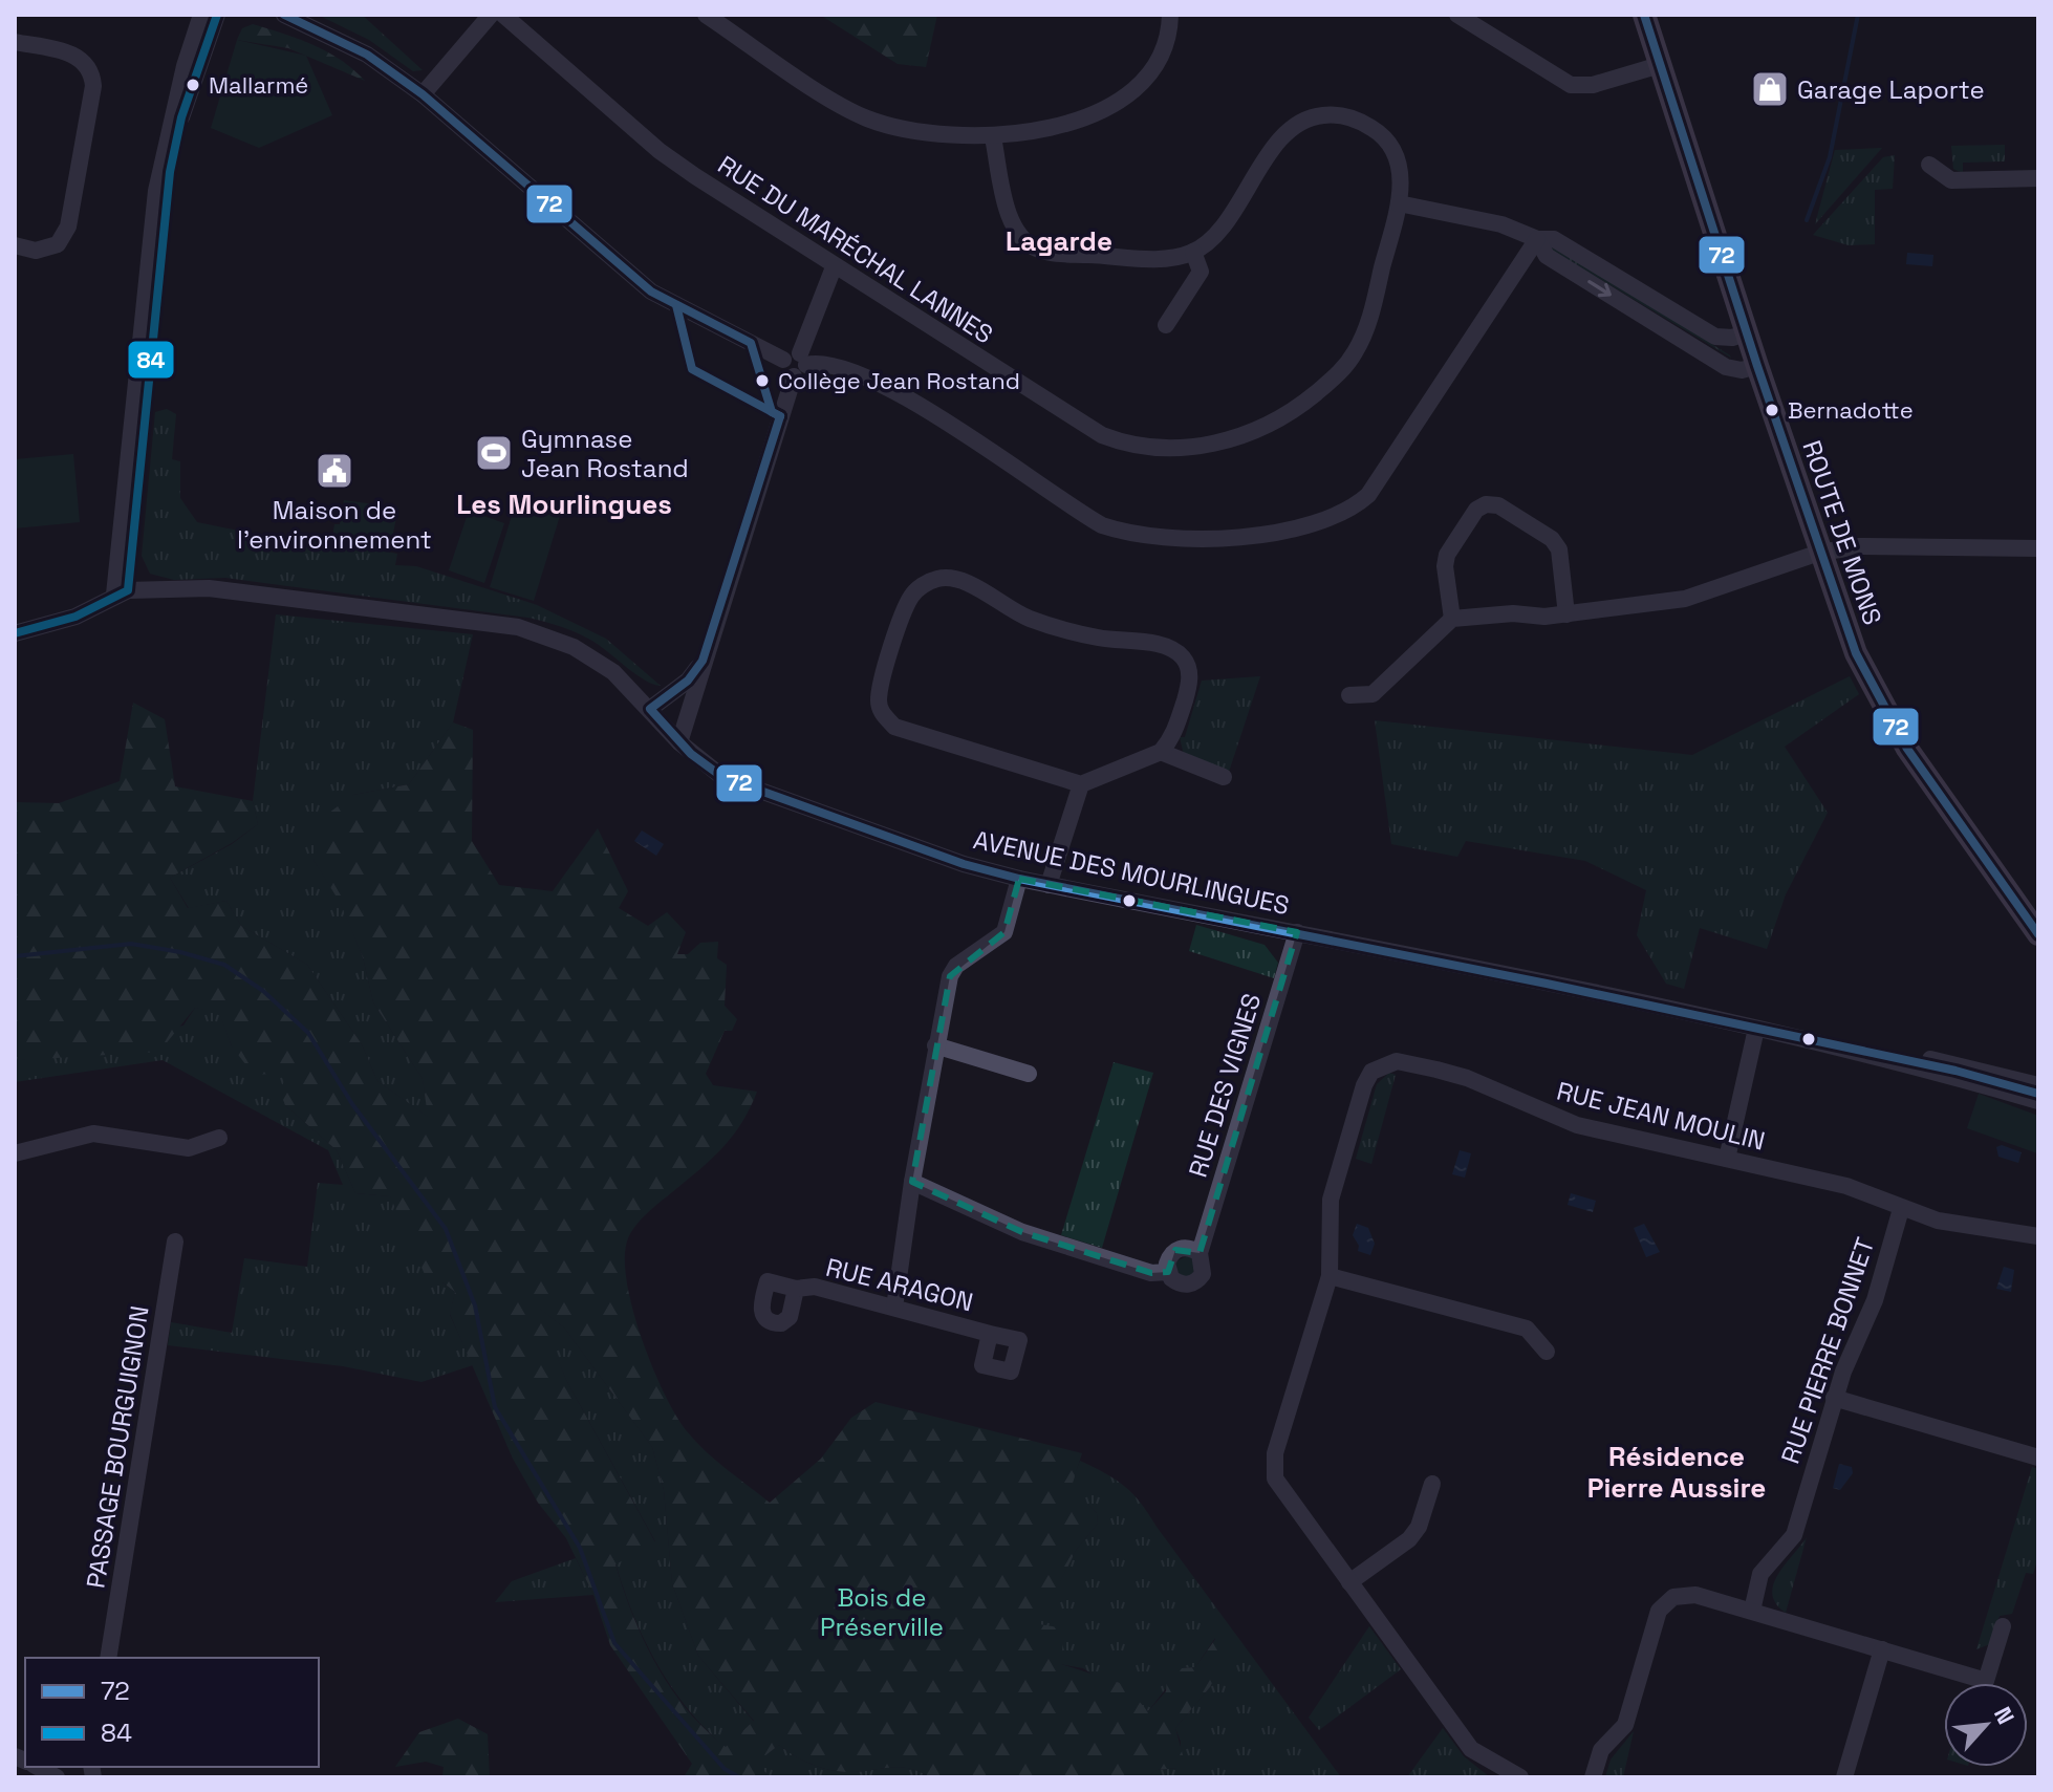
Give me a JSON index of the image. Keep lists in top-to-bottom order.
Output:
{
  "streets": {
    "main road": ["ROUTE DE MONS"],
    "street": [
      "RUE DU MARÉCHAL LANNES",
      "AVENUE DES MOURLINGUES",
      "RUE DES VIGNES",
      "RUE JEAN MOULIN",
      "RUE ARAGON",
      "RUE PIERRE BONNET",
      "PASSAGE BOURGUIGNON"
    ]
  },
  "crossings": [
    ["AVENUE DES MOURLINGUES", "RUE DES VIGNES"],
    ["RUE JEAN MOULIN", "RUE PIERRE BONNET"]
  ],
  "districts": ["Lagarde", "Les Mourlingues", "Résidence Pierre Aussire"],
  "parks": ["Bois de Préserville"],
  "places": {
    "other": ["Mallarmé", "Collège Jean Rostand", "Bernadotte"],
    "shop": ["Garage Laporte"],
    "sports": ["Gymnase Jean Rostand"],
    "public building": ["Maison de l'environnement"]
  },
  "lines": ["transit line 72", "transit line 84"],
  "legend": ["72", "84"],
  "north": "top right"
}
